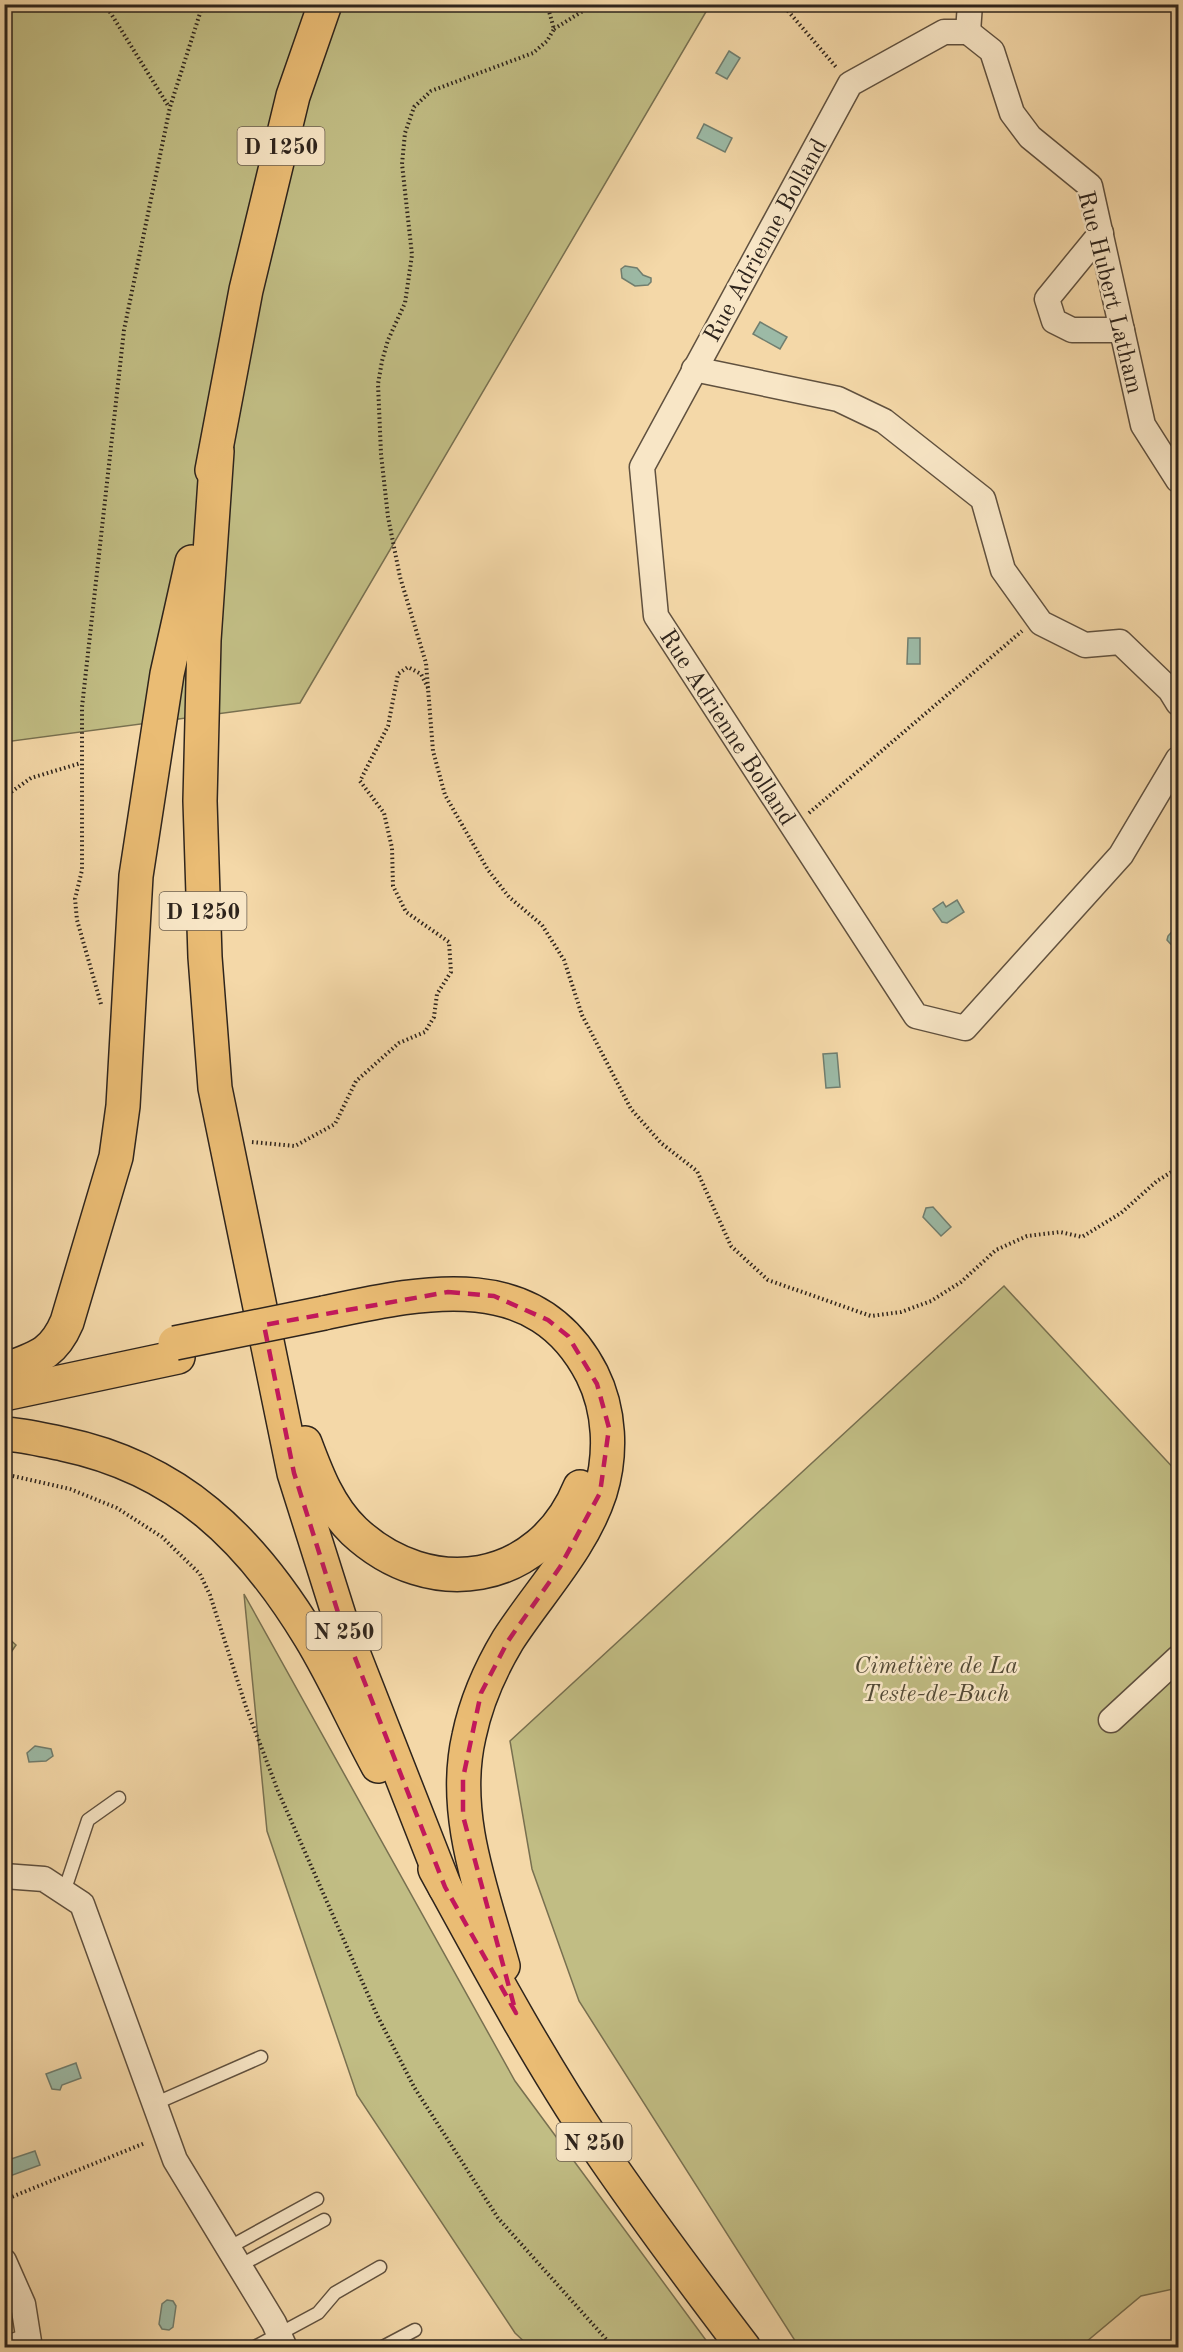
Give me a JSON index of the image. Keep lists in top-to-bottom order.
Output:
{
  "streets": {
    "main road": ["D 1250", "N 250"],
    "street": ["Rue Adrienne Bolland", "Rue Hubert Latham"]
  },
  "crossings": [
    ["D 1250", "N 250"]
  ],
  "parks": ["Cimetière de La Teste-de-Buch"]
}
